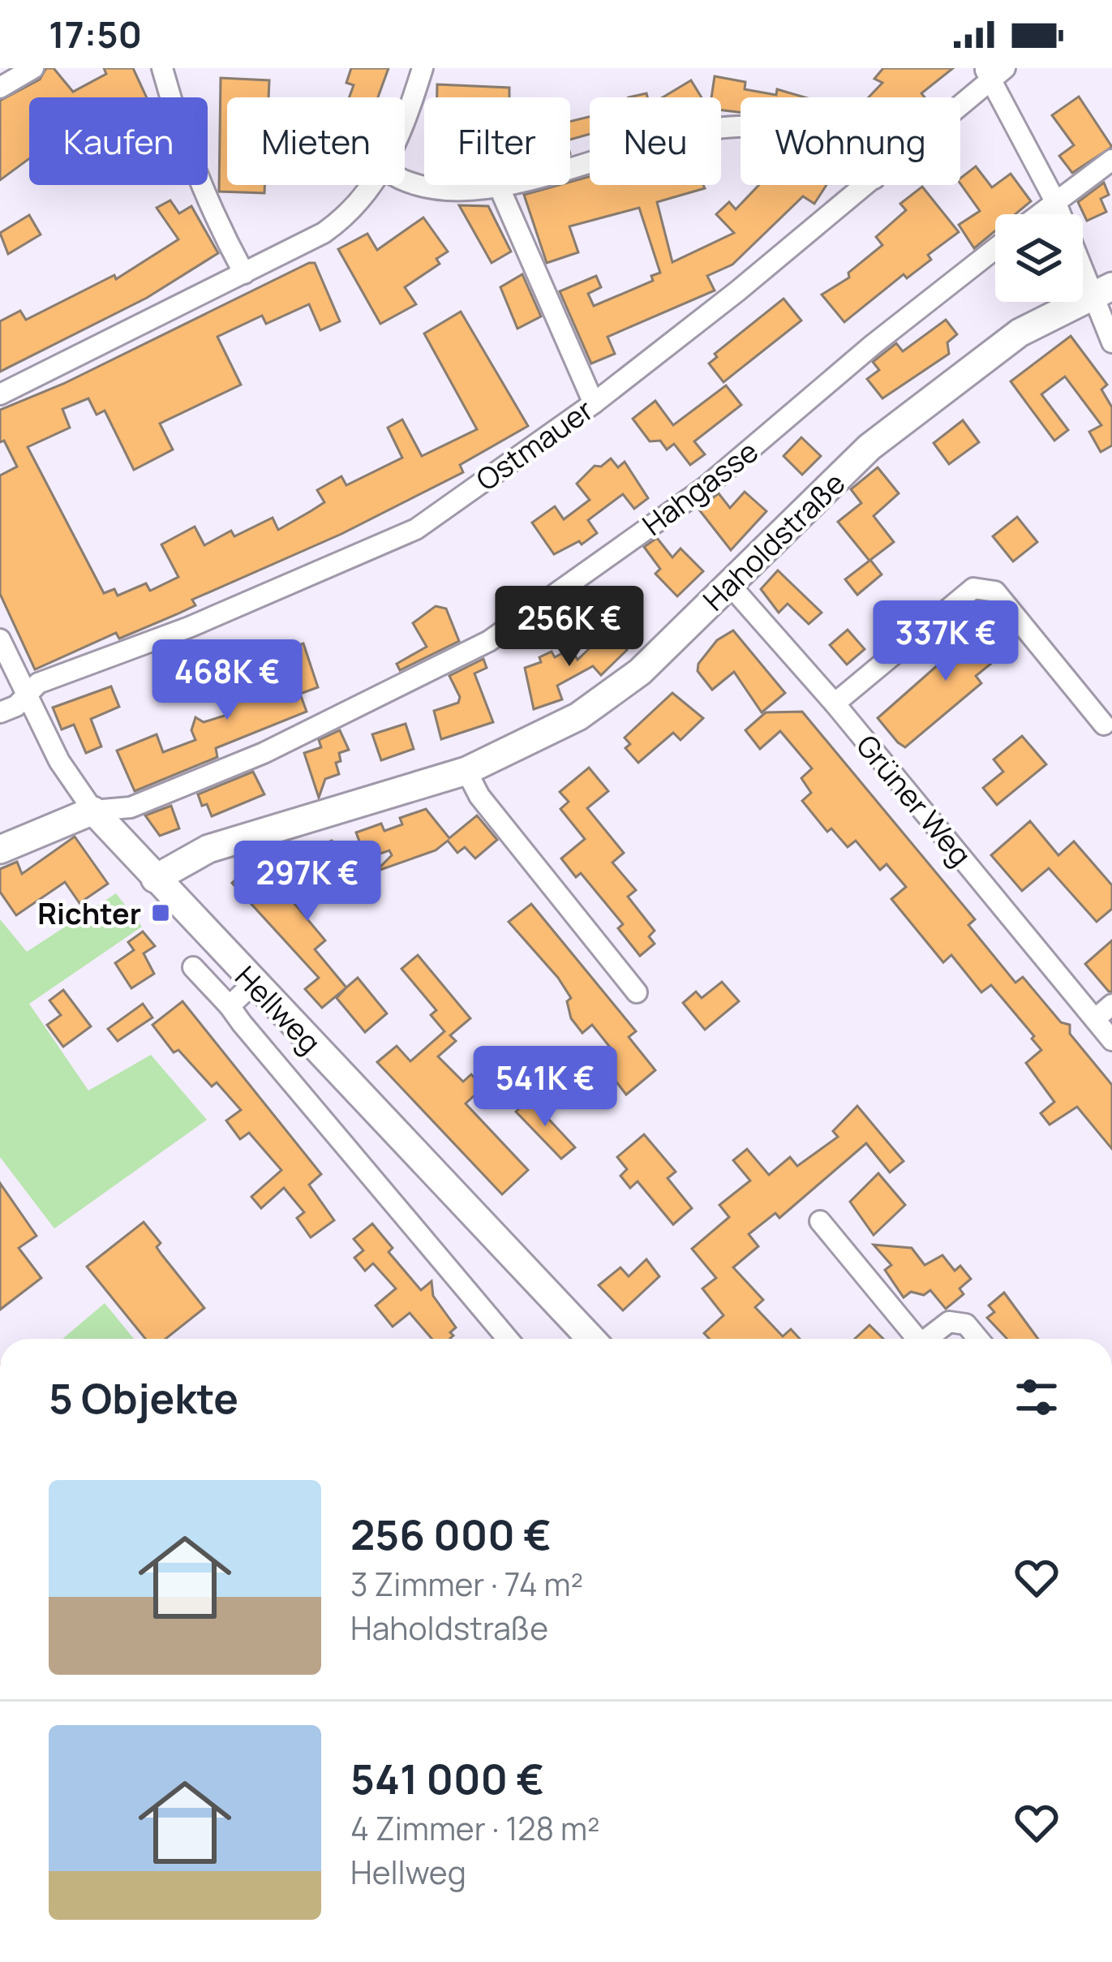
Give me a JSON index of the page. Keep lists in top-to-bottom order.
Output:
{
  "streets": {
    "street": [
      "Ostmauer",
      "Hahgasse",
      "Haholdstraße",
      "Grüner Weg",
      "Hellweg"
    ]
  },
  "crossings": [
    ["Ostmauer", "Hellweg"],
    ["Hahgasse", "Hellweg"],
    ["Haholdstraße", "Grüner Weg"],
    ["Haholdstraße", "Hellweg"]
  ],
  "places": {
    "transit": ["Richter"]
  },
  "page": {
    "status": "17:50",
    "chip": [
      "Kaufen",
      "Mieten",
      "Filter",
      "Neu",
      "Wohnung"
    ],
    "price": [
      "256K €",
      "337K €",
      "468K €",
      "297K €",
      "541K €"
    ],
    "heading": "5 Objekte",
    "list": [
      {
        "name": "256 000 €",
        "note": "3 Zimmer · 74 m² · Haholdstraße"
      },
      {
        "name": "541 000 €",
        "note": "4 Zimmer · 128 m² · Hellweg"
      }
    ]
  }
}
